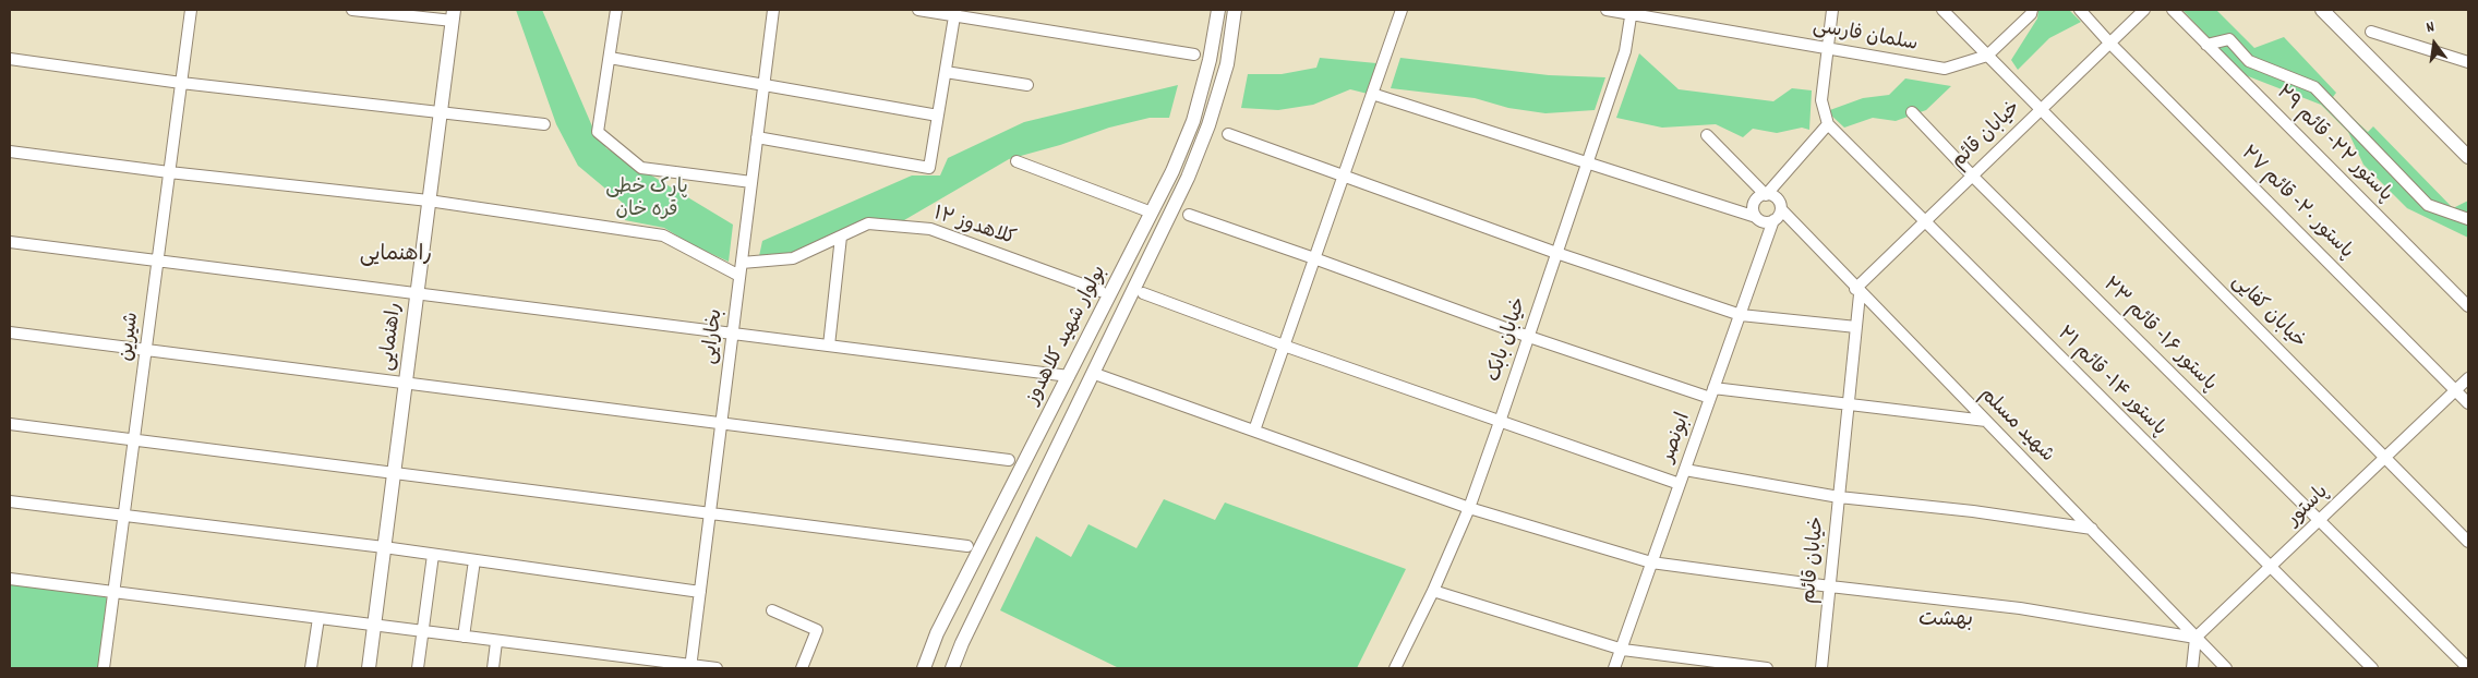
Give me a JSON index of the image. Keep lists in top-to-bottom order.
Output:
{
  "streets": {
    "main road": ["بولوار شهید کلاهدوز", "راهنمایی"],
    "street": [
      "سلمان فارسی",
      "خیابان قائم",
      "پاستور ۲۲- قائم ۲۹",
      "پاستور ۲۰- قائم ۲۷",
      "کلاهدوز ۱۲",
      "خیابان کفایی",
      "پاستور ۱۶- قائم ۲۳",
      "شیرین",
      "بخارایی",
      "خیابان بابک",
      "پاستور ۱۴- قائم ۲۱",
      "شهید مسلم",
      "ابونصر",
      "پاستور"
    ]
  },
  "crossings": [
    ["سلمان فارسی", "خیابان کفایی"],
    ["سلمان فارسی", "خیابان بابک"],
    ["خیابان قائم", "پاستور ۲۰- قائم ۲۷"],
    ["خیابان قائم", "خیابان کفایی"],
    ["خیابان قائم", "پاستور ۱۶- قائم ۲۳"],
    ["خیابان قائم", "پاستور ۱۴- قائم ۲۱"],
    ["خیابان قائم", "شهید مسلم"],
    ["پاستور ۲۰- قائم ۲۷", "پاستور"],
    ["کلاهدوز ۱۲", "بخارایی"],
    ["خیابان کفایی", "پاستور"],
    ["پاستور ۱۶- قائم ۲۳", "پاستور"],
    ["پاستور ۱۴- قائم ۲۱", "پاستور"],
    ["شهید مسلم", "ابونصر"],
    ["شهید مسلم", "پاستور"]
  ],
  "districts": ["راهنمایی", "بهشت"],
  "parks": ["پارک خطی قره خان"],
  "north": "top"
}
